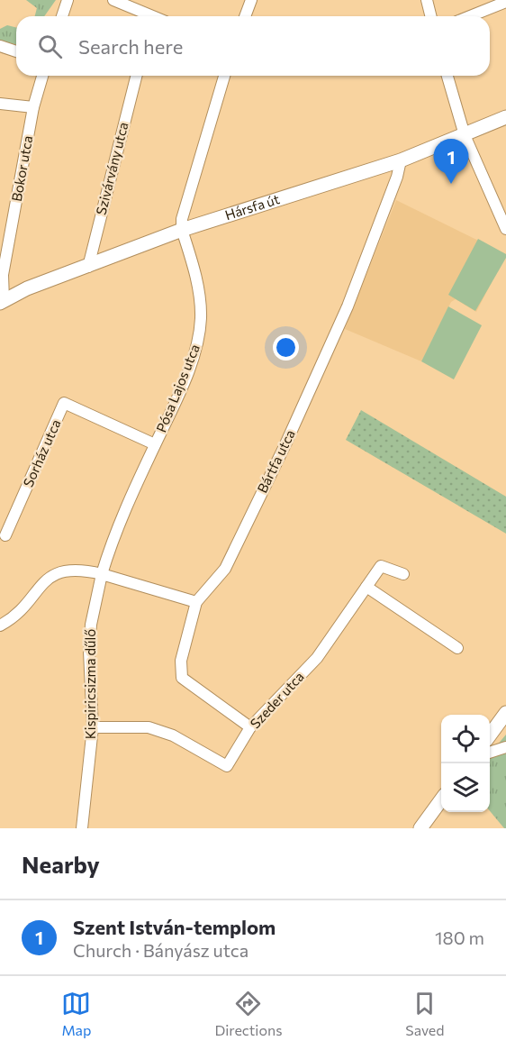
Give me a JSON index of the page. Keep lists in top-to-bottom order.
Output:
{
  "streets": {
    "street": [
      "Bokor utca",
      "Szivárvány utca",
      "Hársfa út",
      "Pósa Lajos utca",
      "Sorház utca",
      "Bártfa utca",
      "Kispiricsizma dűlő",
      "Szeder utca"
    ]
  },
  "crossings": [
    ["Bokor utca", "Hársfa út"],
    ["Szivárvány utca", "Hársfa út"],
    ["Hársfa út", "Pósa Lajos utca"],
    ["Hársfa út", "Bártfa utca"],
    ["Pósa Lajos utca", "Sorház utca"],
    ["Pósa Lajos utca", "Kispiricsizma dűlő"],
    ["Bártfa utca", "Szeder utca"],
    ["Kispiricsizma dűlő", "Szeder utca"]
  ],
  "page": {
    "search": "Search here",
    "pins": "1",
    "heading": "Nearby",
    "list": [
      {
        "mark": "1",
        "name": "Szent István-templom",
        "note": "Church · Bányász utca",
        "value": "180 m"
      }
    ],
    "nav": ["Map", "Directions", "Saved"]
  }
}
